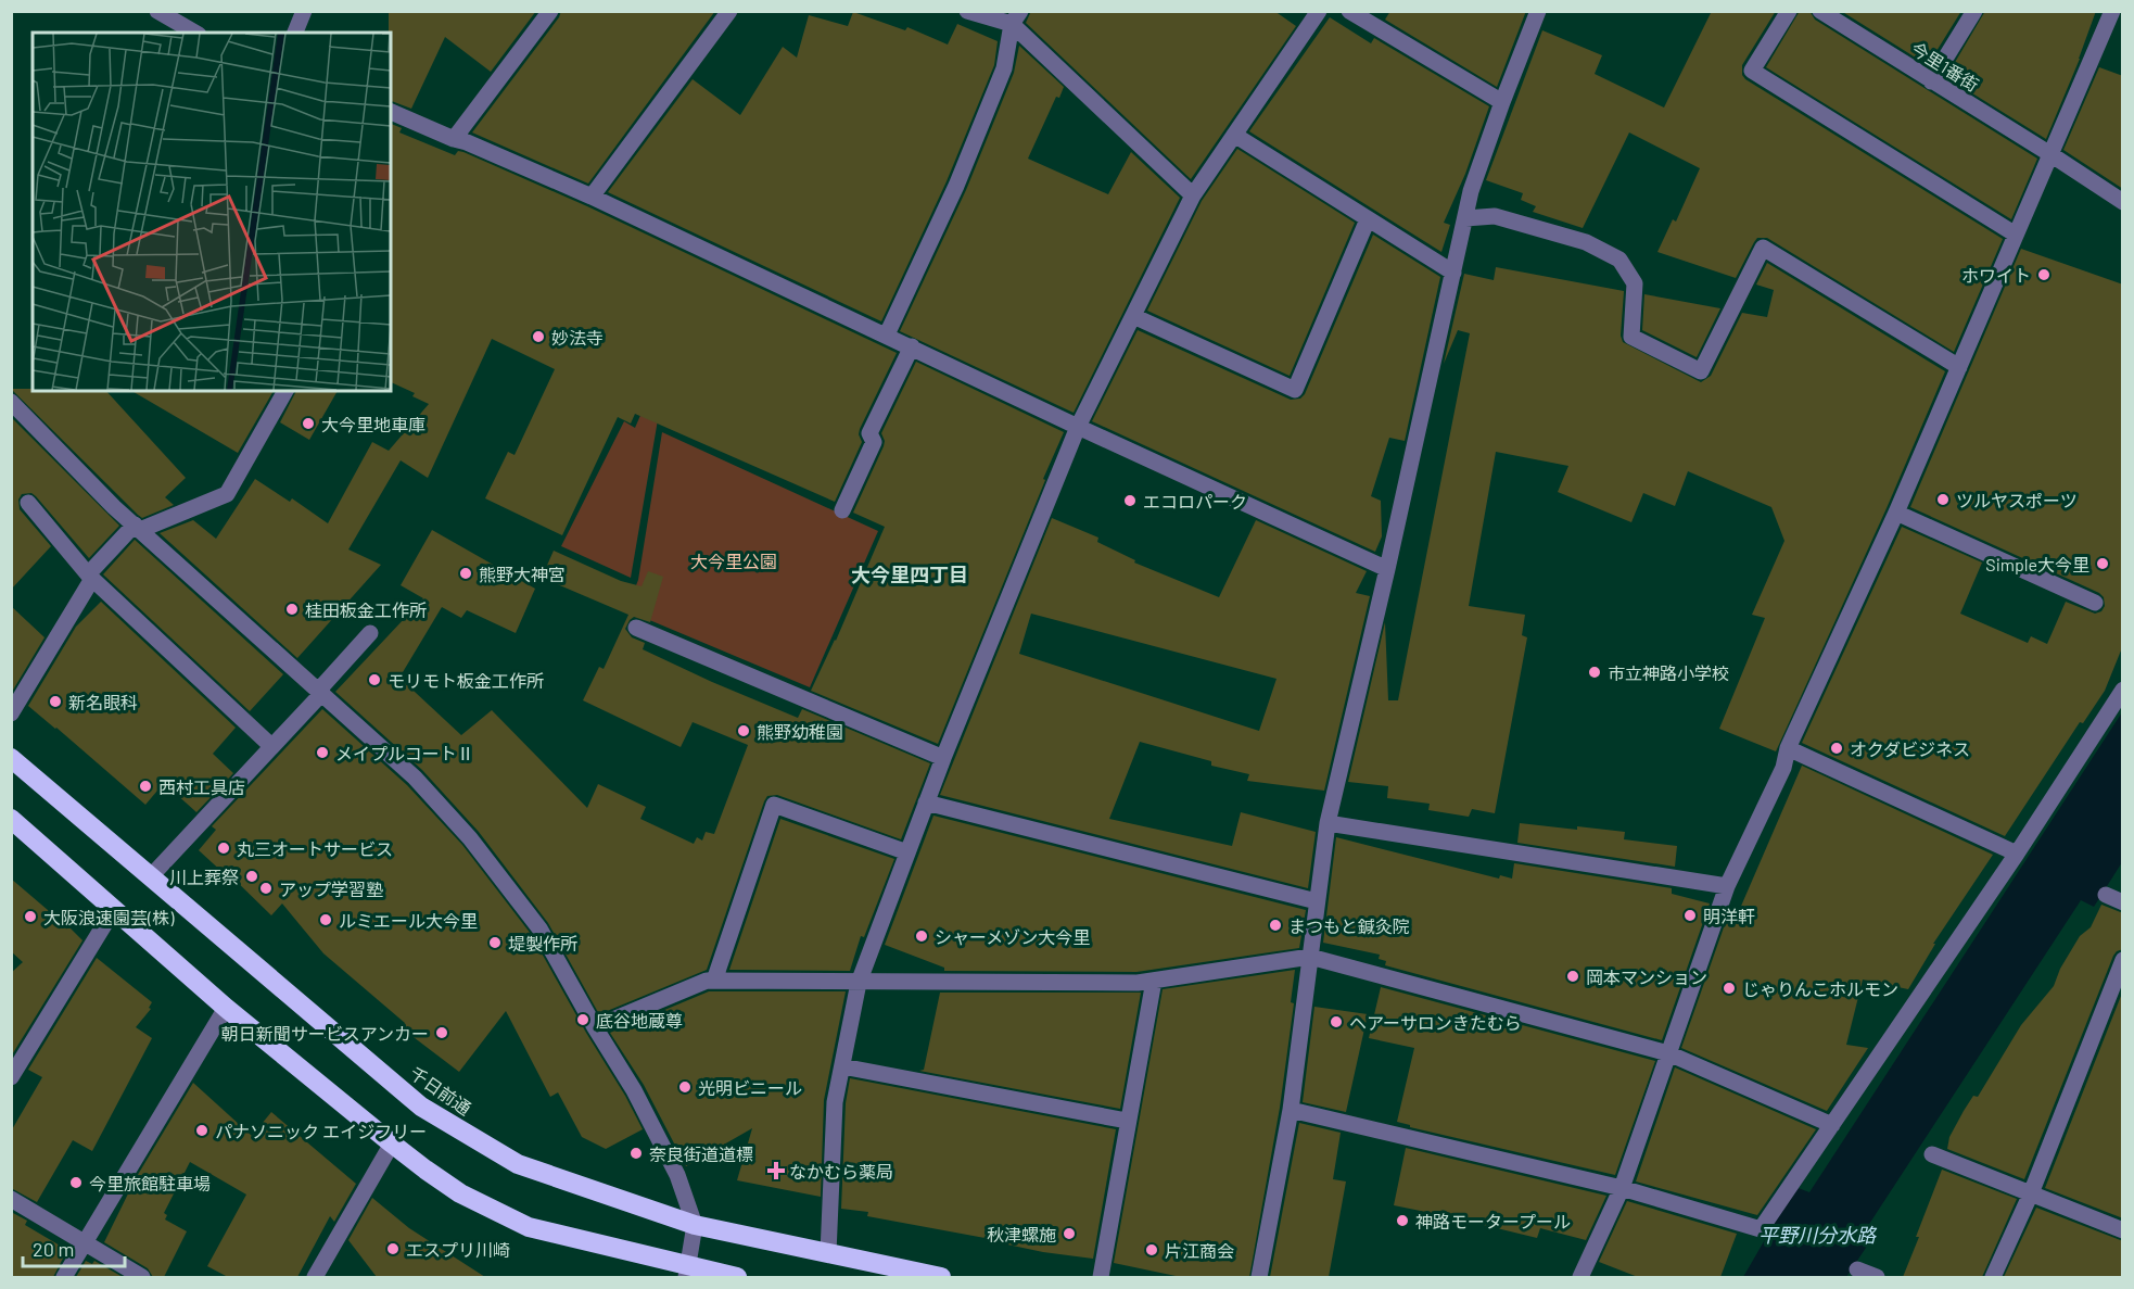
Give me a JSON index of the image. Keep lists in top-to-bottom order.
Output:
{
  "streets": {
    "highway": ["千日前通"],
    "street": ["今里1番街"]
  },
  "districts": ["大今里四丁目"],
  "water": ["平野川分水路"],
  "parks": ["大今里公園"],
  "places": {
    "other": [
      "ホワイト",
      "妙法寺",
      "大今里地車庫",
      "ツルヤスポーツ",
      "エコロパーク",
      "Simple大今里",
      "熊野大神宮",
      "桂田板金工作所",
      "市立神路小学校",
      "モリモト板金工作所",
      "新名眼科",
      "熊野幼稚園",
      "オクダビジネス",
      "メイプルコートⅡ",
      "西村工具店",
      "丸三オートサービス",
      "川上葬祭",
      "アップ学習塾",
      "明洋軒",
      "大阪浪速園芸(株)",
      "ルミエール大今里",
      "まつもと鍼灸院",
      "シャーメゾン大今里",
      "堤製作所",
      "岡本マンション",
      "じゃりんこホルモン",
      "底谷地蔵尊",
      "ヘアーサロンきたむら",
      "朝日新聞サービスアンカー",
      "光明ビニール",
      "パナソニック エイジフリー",
      "奈良街道道標",
      "今里旅館駐車場",
      "神路モータープール",
      "秋津螺施",
      "エスプリ川崎",
      "片江商会"
    ],
    "health": ["なかむら薬局"]
  },
  "scale_bar": "20 m"
}
